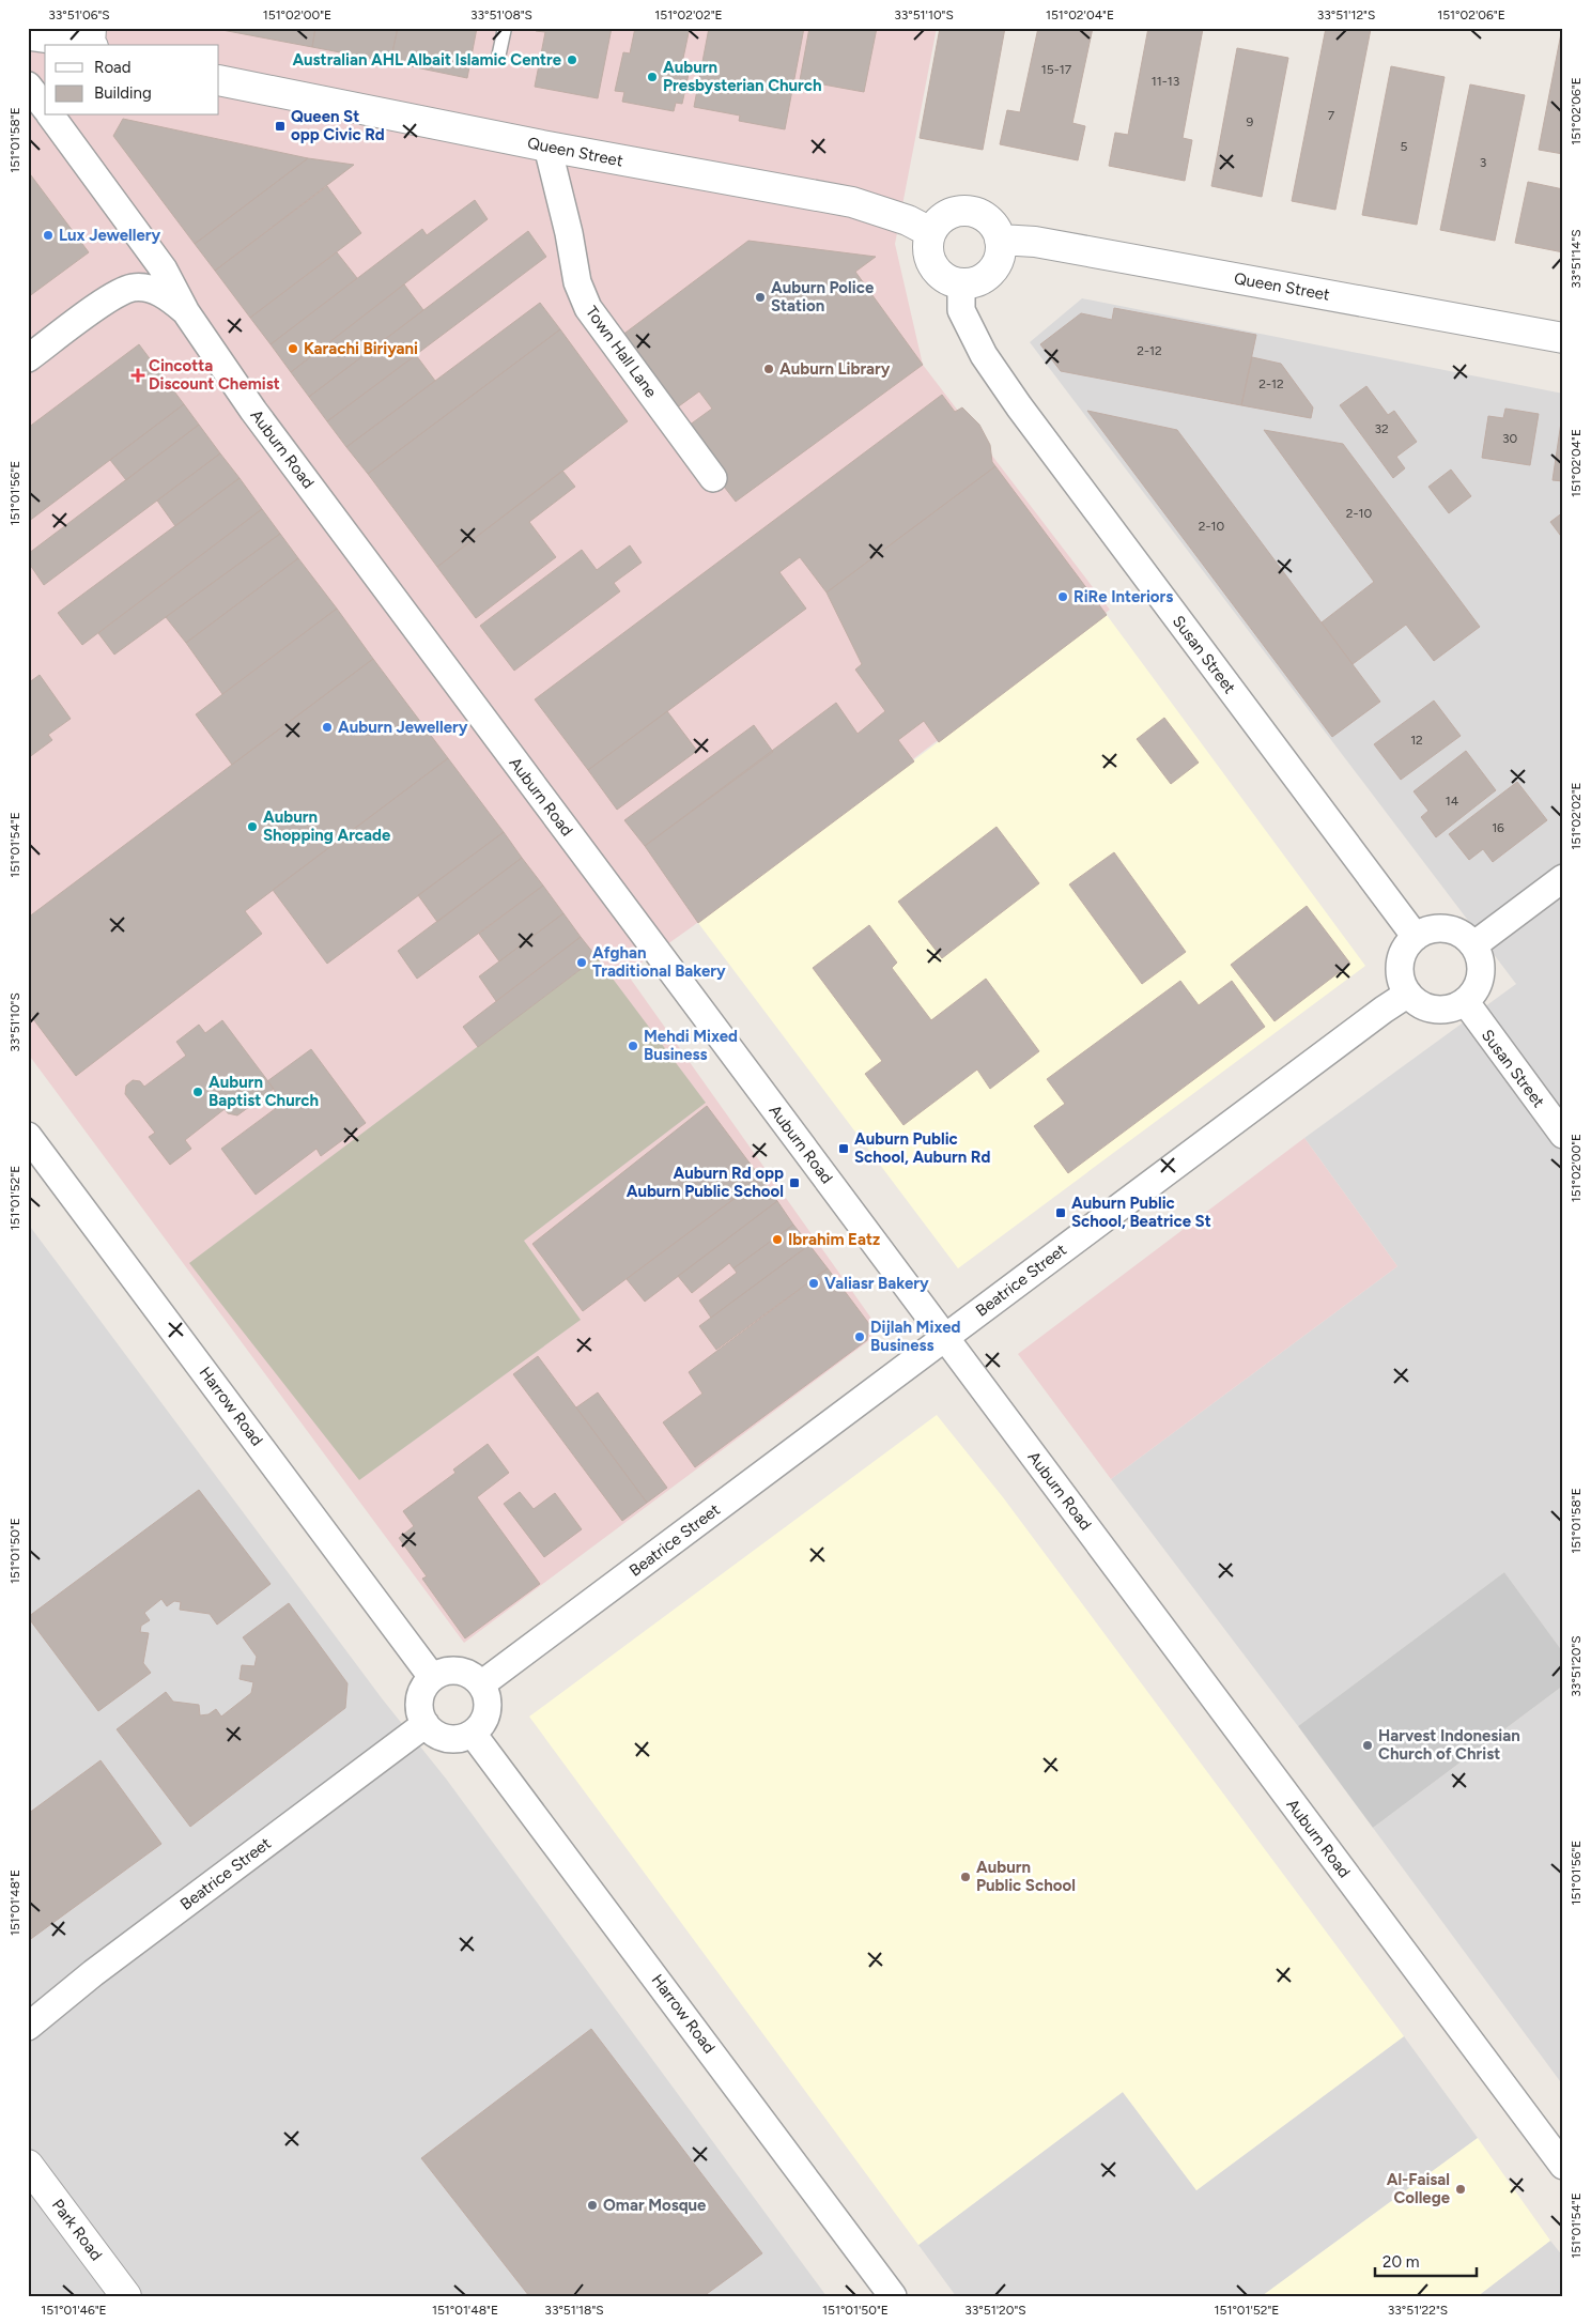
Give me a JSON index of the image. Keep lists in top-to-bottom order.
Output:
{
  "streets": {
    "street": [
      "Queen Street",
      "Town Hall Lane",
      "Auburn Road",
      "Susan Street",
      "Beatrice Street",
      "Harrow Road",
      "Park Road"
    ]
  },
  "crossings": [
    ["Queen Street", "Town Hall Lane"],
    ["Queen Street", "Susan Street"],
    ["Auburn Road", "Beatrice Street"],
    ["Susan Street", "Beatrice Street"],
    ["Beatrice Street", "Harrow Road"]
  ],
  "places": {
    "other": [
      "Australian AHL Albait Islamic Centre",
      "Auburn Presbysterian Church",
      "Lux Jewellery",
      "Auburn Police Station",
      "Karachi Biriyani",
      "Auburn Library",
      "RiRe Interiors",
      "Auburn Jewellery",
      "Auburn Shopping Arcade",
      "Afghan Traditional Bakery",
      "Mehdi Mixed Business",
      "Auburn Baptist Church",
      "Ibrahim Eatz",
      "Valiasr Bakery",
      "Dijlah Mixed Business",
      "Harvest Indonesian Church of Christ",
      "Auburn Public School",
      "Al-Faisal College",
      "Omar Mosque"
    ],
    "transit": [
      "Queen St opp Civic Rd",
      "Auburn Public School, Auburn Rd",
      "Auburn Rd opp Auburn Public School",
      "Auburn Public School, Beatrice St"
    ],
    "health": ["Cincotta Discount Chemist"]
  },
  "house_numbers": [
    "15-17",
    "11-13",
    "7",
    "9",
    "5",
    "3",
    "2-12",
    "2-12",
    "32",
    "30",
    "2-10",
    "2-10",
    "12",
    "14",
    "16"
  ],
  "legend": ["Road", "Building"],
  "scale_bar": "20 m",
  "coordinates": [
    "33°51'06\"S",
    "151°02'00\"E",
    "33°51'08\"S",
    "151°02'02\"E",
    "33°51'10\"S",
    "151°02'04\"E",
    "33°51'12\"S",
    "151°02'06\"E",
    "151°01'58\"E",
    "33°51'14\"S",
    "151°01'56\"E",
    "151°01'54\"E",
    "151°01'52\"E",
    "151°01'50\"E",
    "33°51'20\"S",
    "151°01'48\"E",
    "151°01'46\"E",
    "33°51'18\"S",
    "33°51'22\"S"
  ]
}
